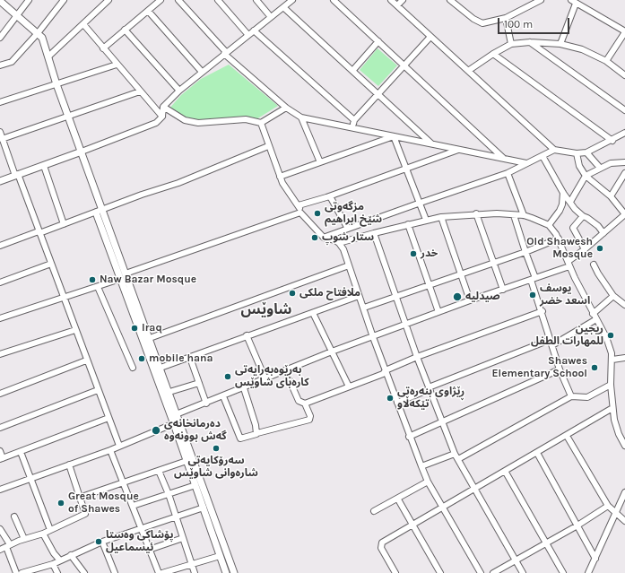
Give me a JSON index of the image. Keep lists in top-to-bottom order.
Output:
{
  "districts": ["شاوێس"],
  "places": [
    "مزگەوتی شێخ ابراهیم",
    "ستار شوپ",
    "Old Shawesh Mosque",
    "خدر",
    "Naw Bazar Mosque",
    "ملافتاح ملکی",
    "يوسف اسعد خضر",
    "صیدلیە",
    "Iraq",
    "ريجين للمهارات الطفل",
    "mobile hana",
    "Shawes Elementary School",
    "بەڕێوەبەرایەتی کارەبای شاوێس",
    "ڕێژاوی بنەرەتی تێکەڵاو",
    "دەرمانخانەی گەش بوونەوە",
    "سەرۆکایەتی شارەوانی شاوێس",
    "Great Mosque of Shawes",
    "پۆشاکی وەستا ئیسماعیل"
  ],
  "scale_bar": "100 m"
}
